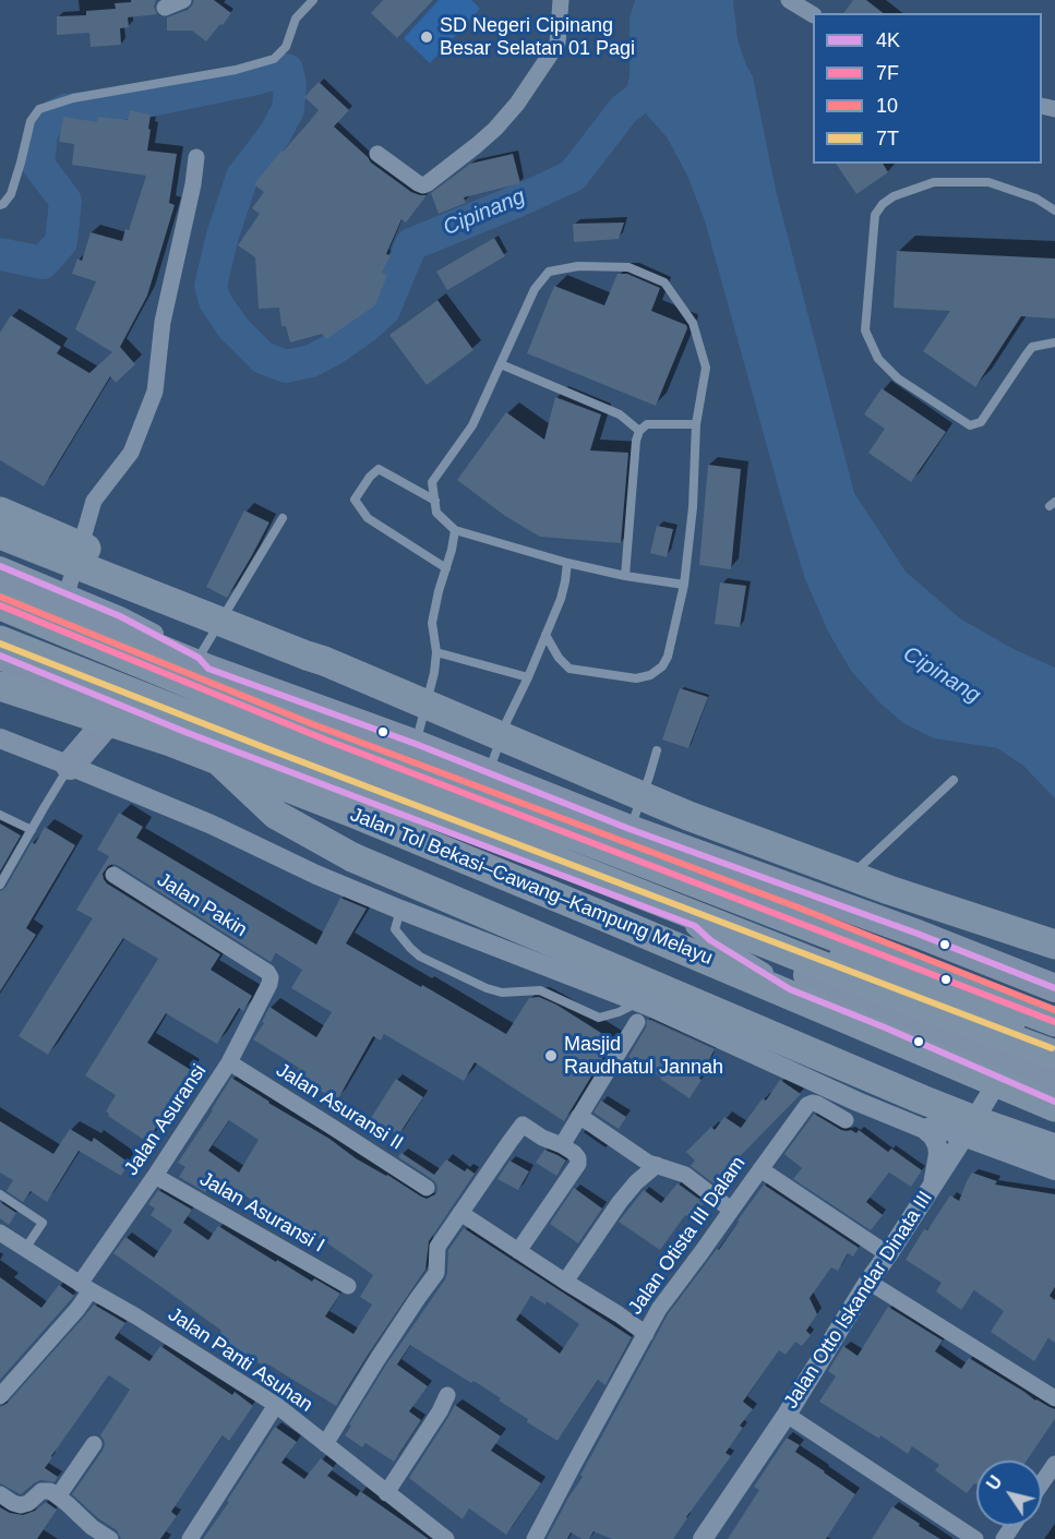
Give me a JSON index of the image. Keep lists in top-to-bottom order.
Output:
{
  "streets": {
    "highway": ["Jalan Tol Bekasi–Cawang–Kampung Melayu"],
    "street": [
      "Jalan Pakin",
      "Jalan Asuransi II",
      "Jalan Asuransi",
      "Jalan Asuransi I",
      "Jalan Otista III Dalam",
      "Jalan Otto Iskandar Dinata III",
      "Jalan Panti Asuhan"
    ]
  },
  "crossings": [
    ["Jalan Pakin", "Jalan Asuransi"],
    ["Jalan Asuransi II", "Jalan Asuransi"],
    ["Jalan Asuransi", "Jalan Asuransi I"],
    ["Jalan Asuransi", "Jalan Panti Asuhan"]
  ],
  "water": ["Cipinang"],
  "places": ["SD Negeri Cipinang Besar Selatan 01 Pagi", "Masjid Raudhatul Jannah"],
  "lines": [
    "transit line 4K",
    "transit line 10",
    "transit line 7F",
    "transit line 7T"
  ],
  "legend": [
    "4K",
    "7F",
    "10",
    "7T"
  ],
  "north": "top left"
}
